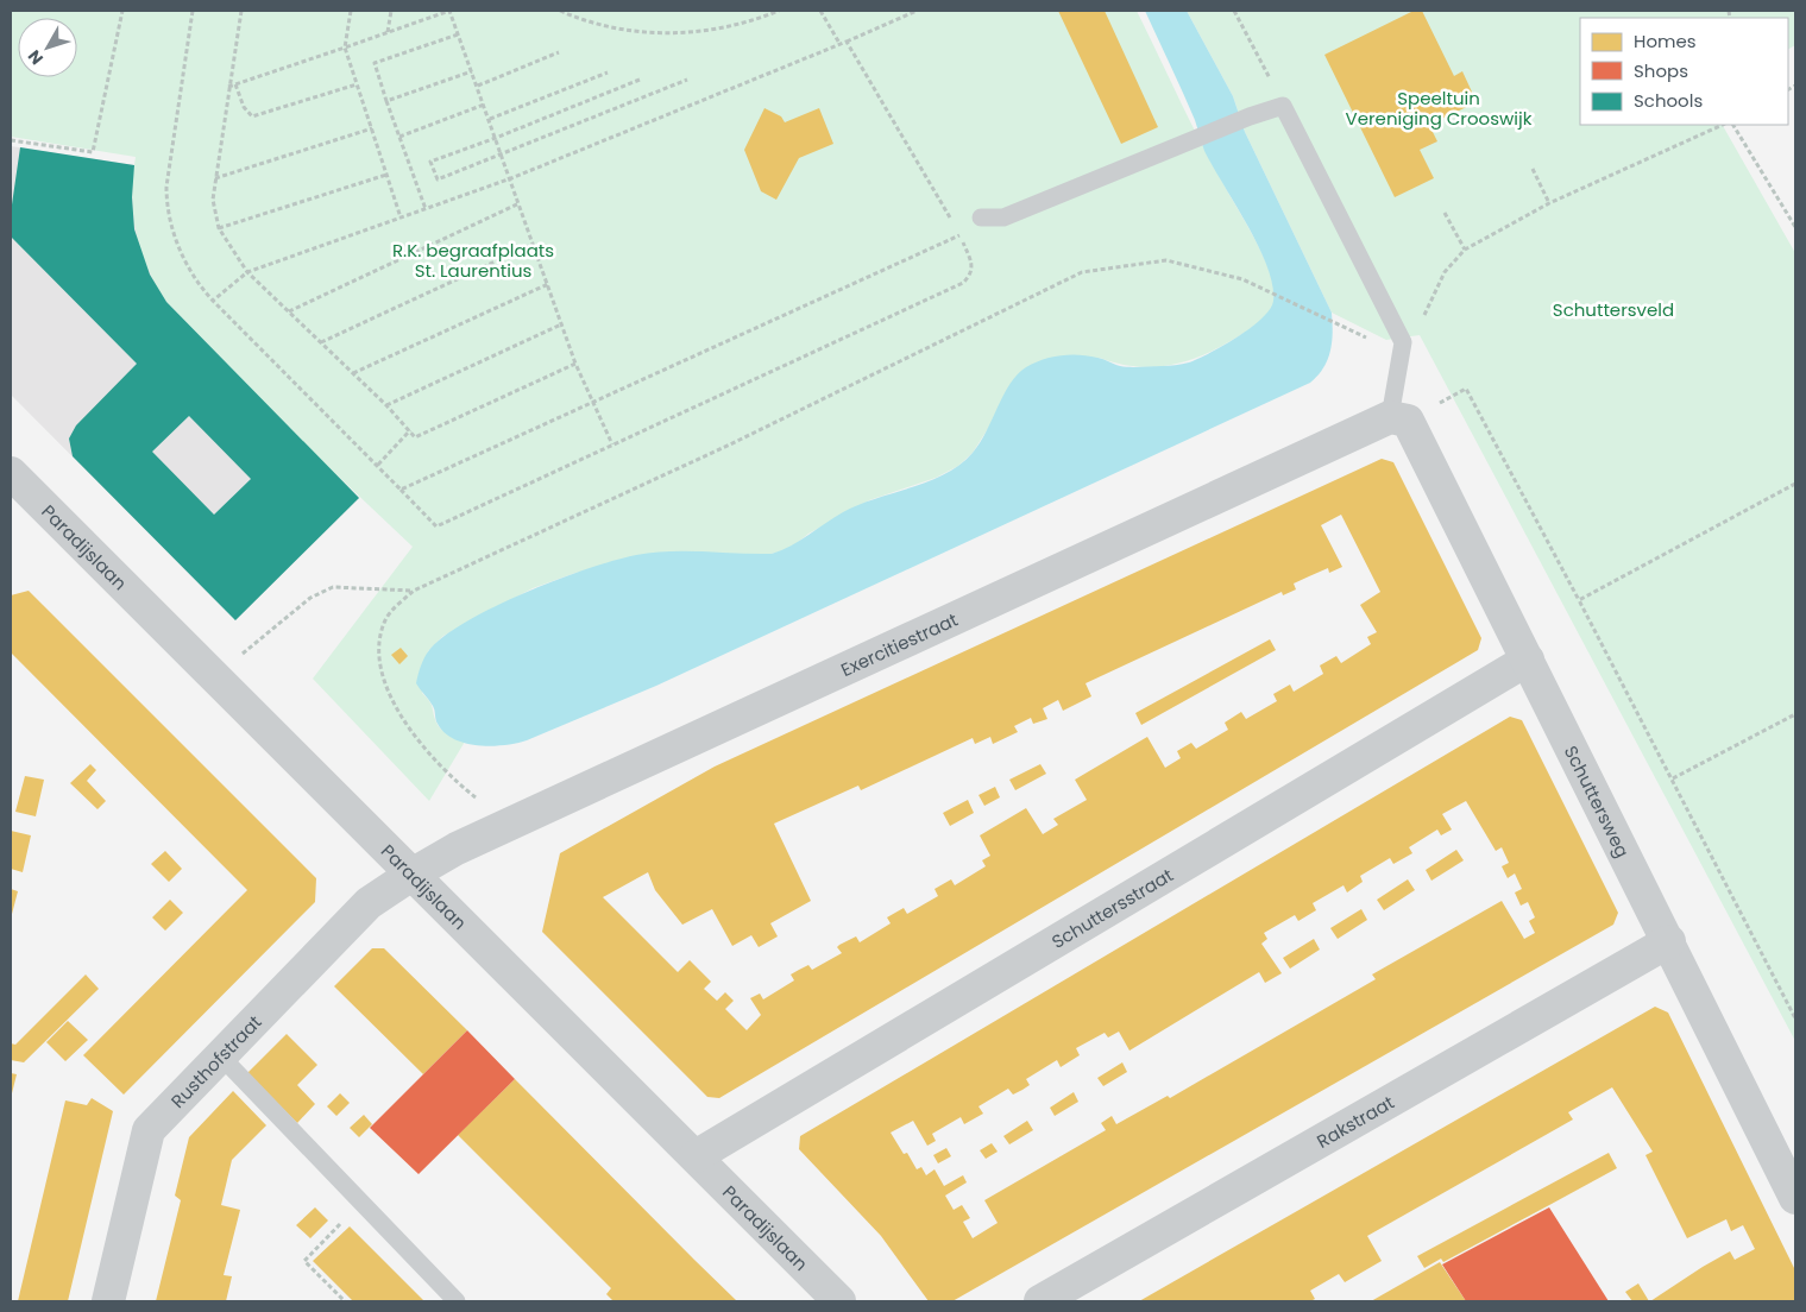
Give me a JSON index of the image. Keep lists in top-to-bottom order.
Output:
{
  "streets": {
    "street": [
      "Paradijslaan",
      "Exercitiestraat",
      "Schuttersweg",
      "Schuttersstraat",
      "Rusthofstraat",
      "Rakstraat"
    ]
  },
  "crossings": [
    ["Paradijslaan", "Exercitiestraat"],
    ["Paradijslaan", "Schuttersstraat"],
    ["Paradijslaan", "Rusthofstraat"],
    ["Exercitiestraat", "Schuttersweg"],
    ["Exercitiestraat", "Rusthofstraat"],
    ["Schuttersweg", "Schuttersstraat"],
    ["Schuttersweg", "Rakstraat"]
  ],
  "parks": ["Speeltuin Vereniging Crooswijk", "R.K. begraafplaats St. Laurentius", "Schuttersveld"],
  "legend": ["Homes", "Shops", "Schools"],
  "north": "bottom left"
}
